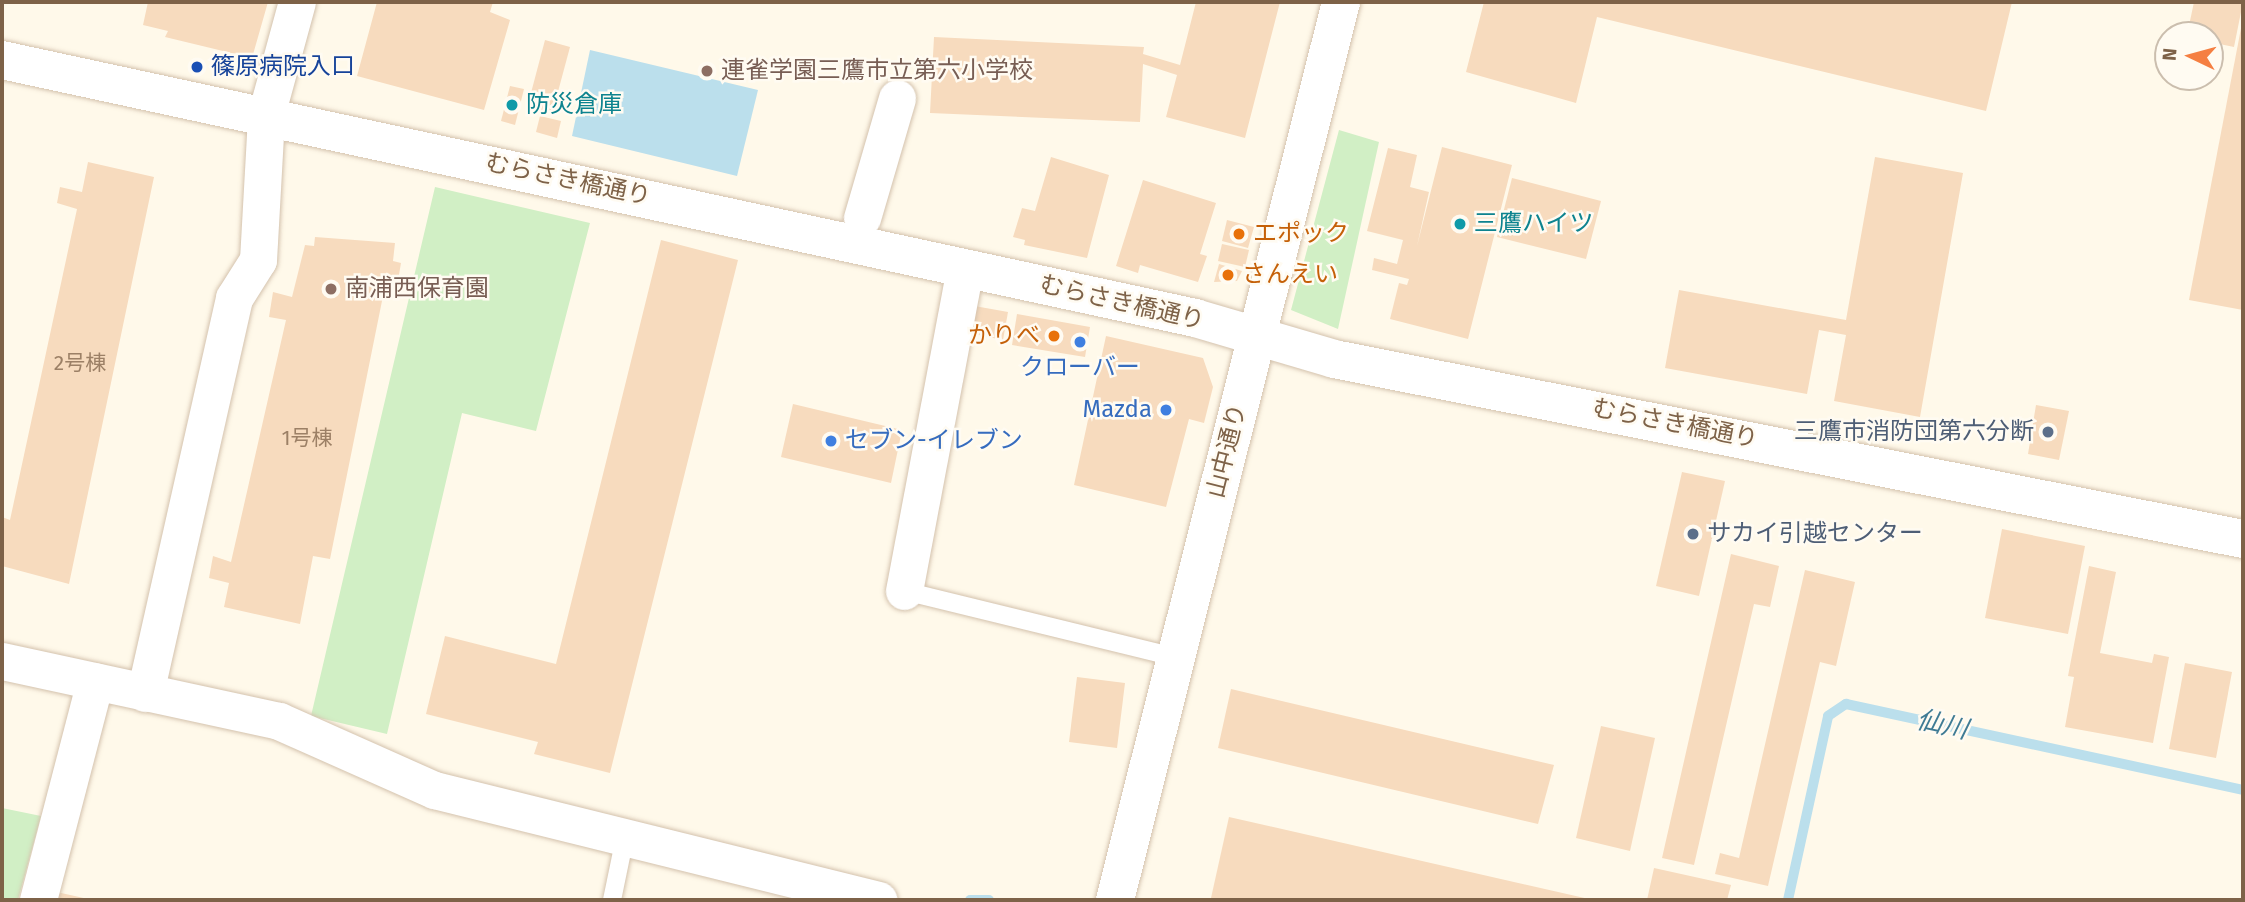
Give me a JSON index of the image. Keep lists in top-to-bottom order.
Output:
{
  "streets": {
    "street": ["むらさき橋通り", "山中通り"]
  },
  "crossings": [
    ["むらさき橋通り", "山中通り"]
  ],
  "water": ["仙川"],
  "places": [
    "篠原病院入口",
    "連雀学園三鷹市立第六小学校",
    "防災倉庫",
    "三鷹ハイツ",
    "エポック",
    "さんえい",
    "南浦西保育園",
    "かりべ",
    "クローバー",
    "Mazda",
    "三鷹市消防団第六分断",
    "セブン-イレブン",
    "サカイ引越センター"
  ],
  "house_numbers": ["2号棟", "1号棟"],
  "north": "left"
}
